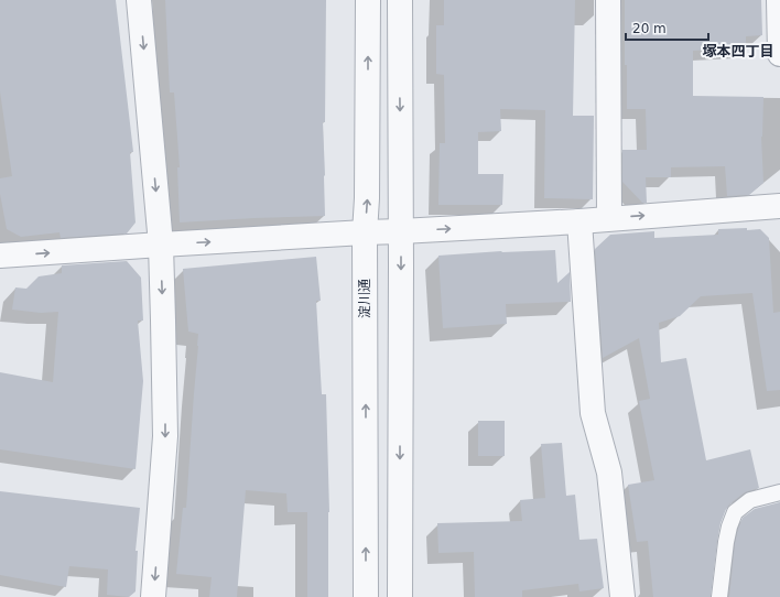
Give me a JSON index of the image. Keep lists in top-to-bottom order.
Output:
{
  "streets": {
    "street": ["淀川通"]
  },
  "districts": ["塚本四丁目"],
  "scale_bar": "20 m"
}
